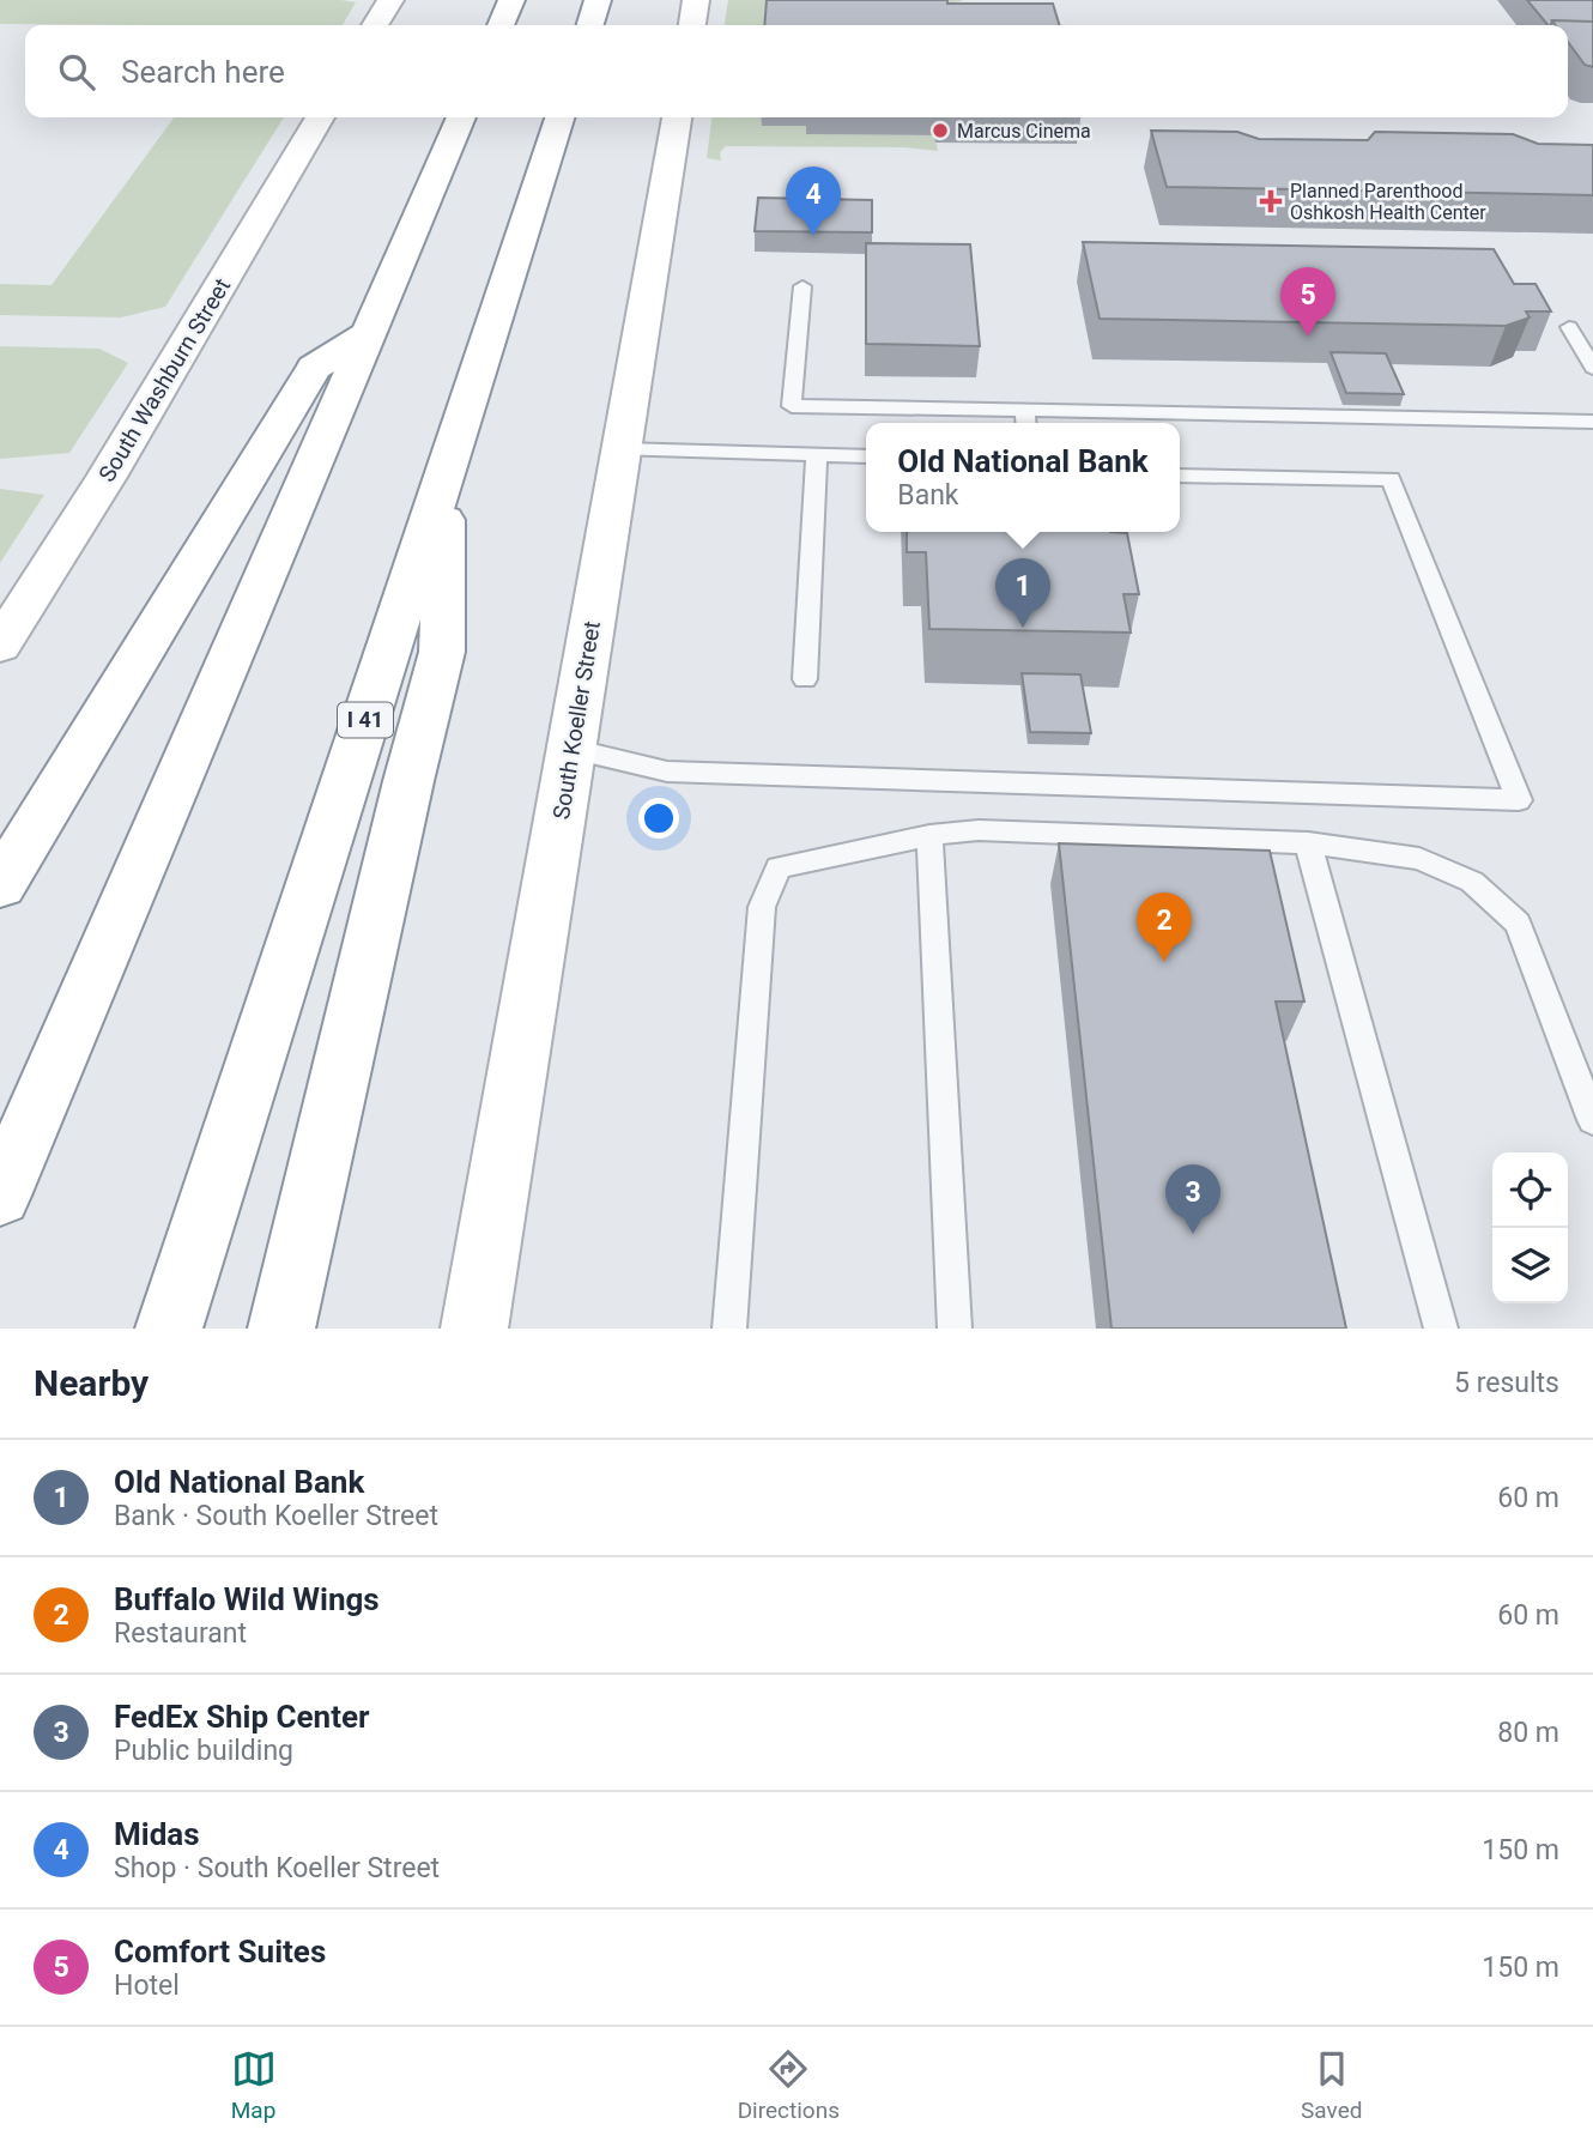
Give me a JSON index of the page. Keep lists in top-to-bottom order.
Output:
{
  "streets": {
    "main road": ["South Washburn Street", "I 41", "South Koeller Street"]
  },
  "places": {
    "other": ["Marcus Cinema"],
    "health": ["Planned Parenthood Oshkosh Health Center"]
  },
  "page": {
    "search": "Search here",
    "pins": [
      "4",
      "5",
      "1",
      "2",
      "3"
    ],
    "popup": ["Old National Bank", "Bank"],
    "heading": ["Nearby", "5 results"],
    "list": [
      {
        "mark": "1",
        "name": "Old National Bank",
        "note": "Bank · South Koeller Street",
        "value": "60 m"
      },
      {
        "mark": "2",
        "name": "Buffalo Wild Wings",
        "note": "Restaurant",
        "value": "60 m"
      },
      {
        "mark": "3",
        "name": "FedEx Ship Center",
        "note": "Public building",
        "value": "80 m"
      },
      {
        "mark": "4",
        "name": "Midas",
        "note": "Shop · South Koeller Street",
        "value": "150 m"
      },
      {
        "mark": "5",
        "name": "Comfort Suites",
        "note": "Hotel",
        "value": "150 m"
      }
    ],
    "nav": ["Map", "Directions", "Saved"]
  }
}
